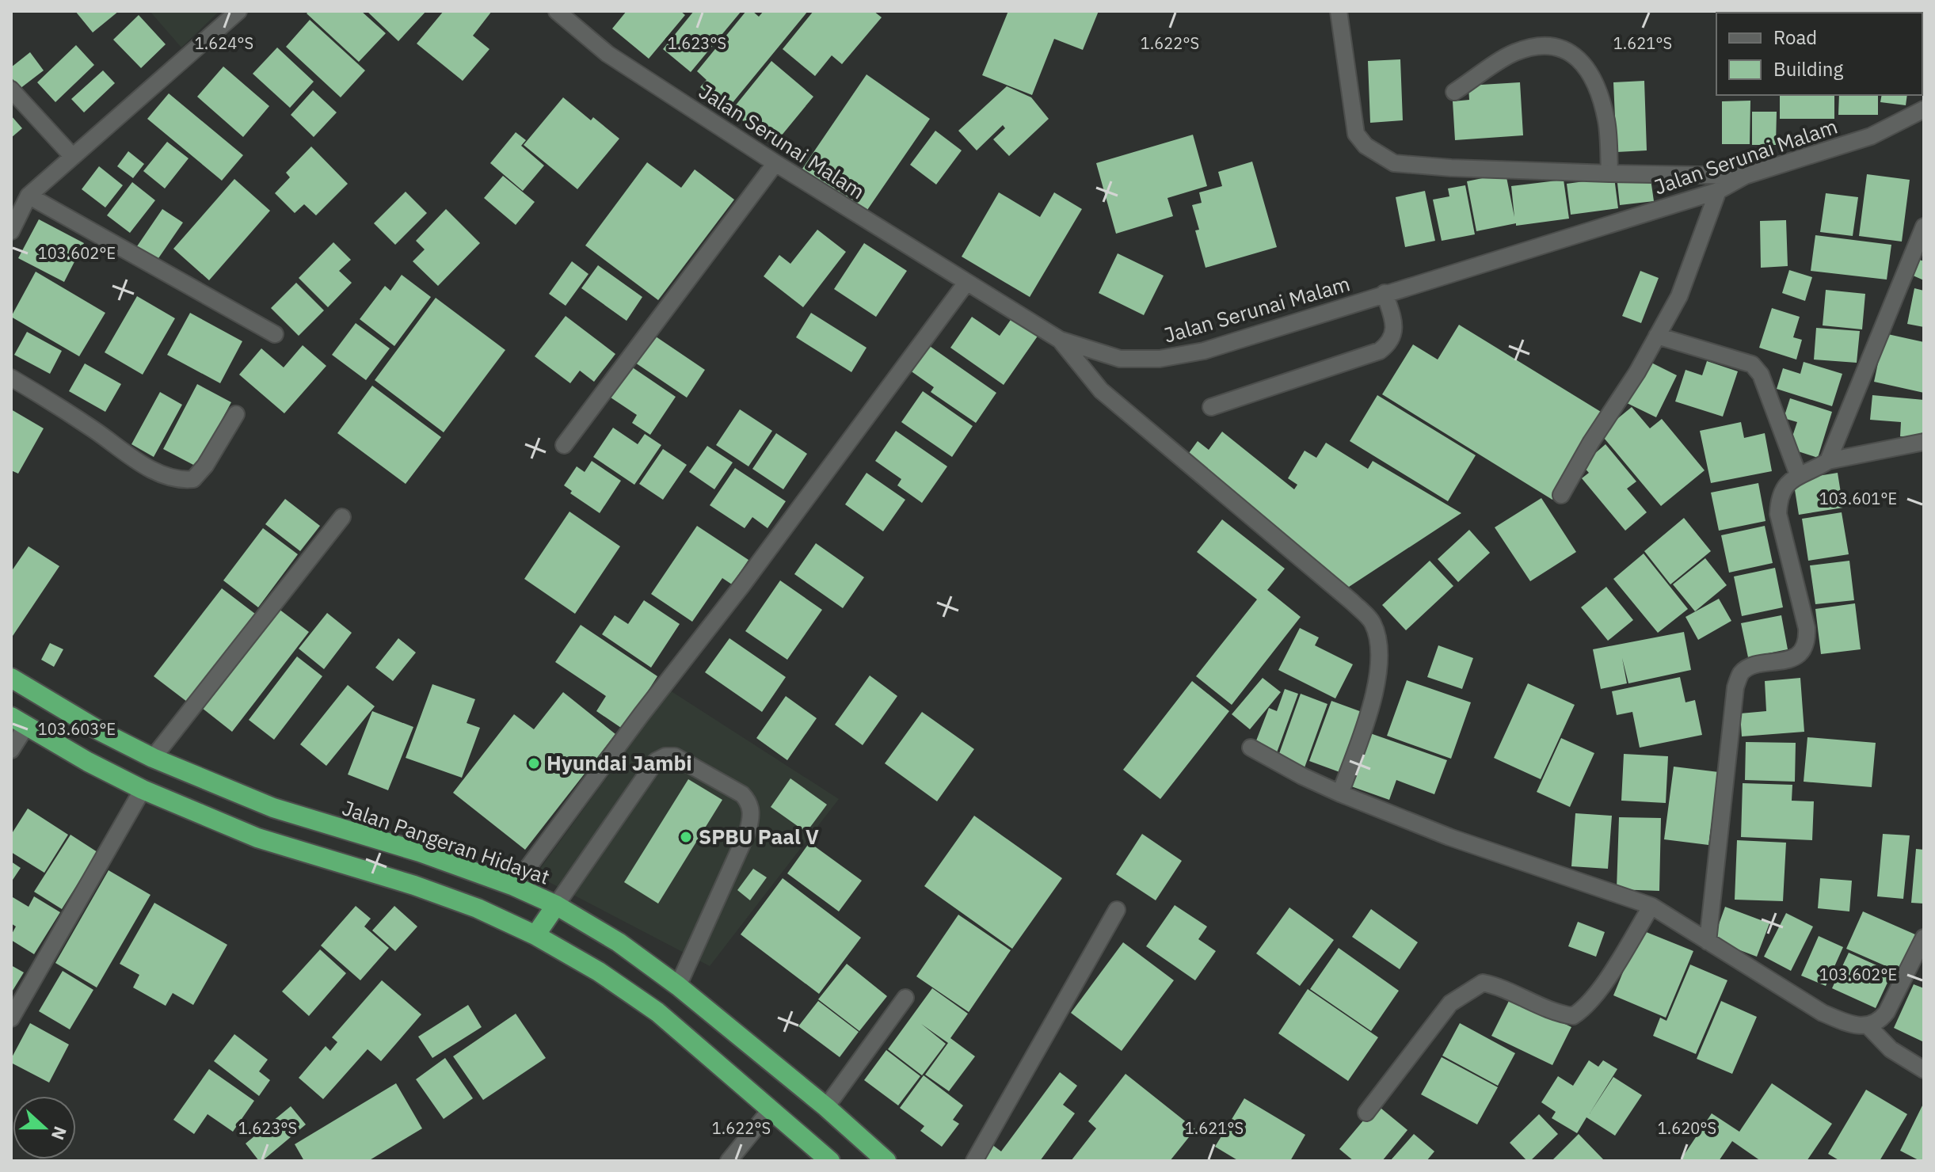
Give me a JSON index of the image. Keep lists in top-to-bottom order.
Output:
{
  "streets": {
    "highway": ["Jalan Pangeran Hidayat"],
    "street": ["Jalan Serunai Malam"]
  },
  "places": ["Hyundai Jambi", "SPBU Paal V"],
  "legend": ["Road", "Building"],
  "north": "right",
  "coordinates": [
    "1.624°S",
    "1.623°S",
    "1.622°S",
    "1.621°S",
    "103.602°E",
    "103.601°E",
    "103.603°E",
    "1.620°S"
  ]
}
